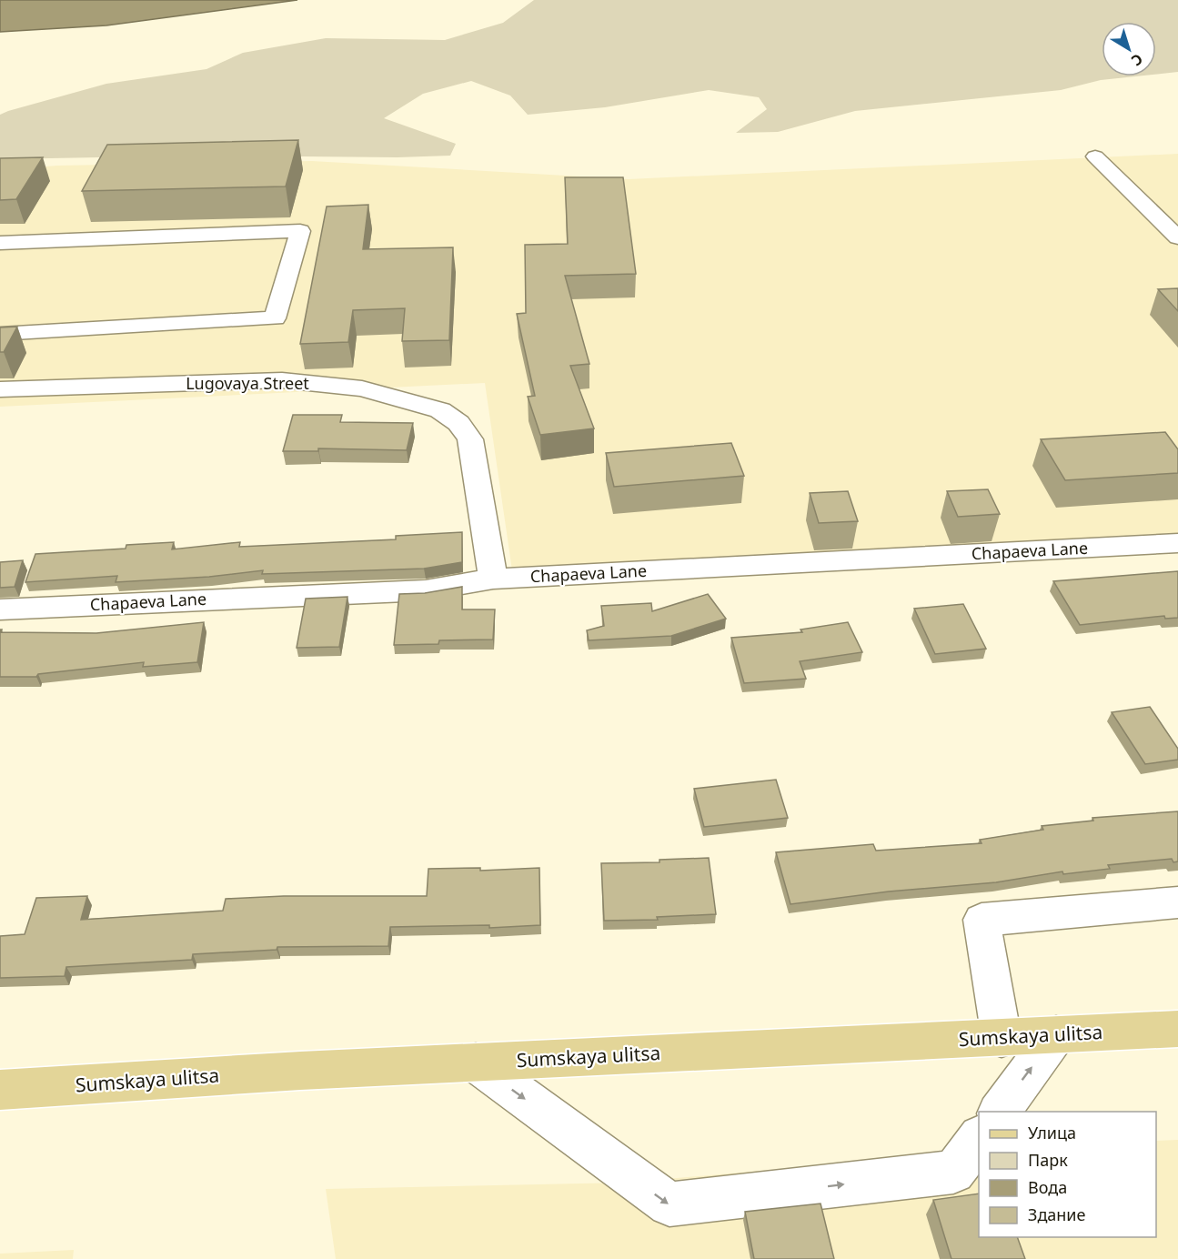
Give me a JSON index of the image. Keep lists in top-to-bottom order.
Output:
{
  "streets": {
    "main road": ["Sumskaya ulitsa"],
    "street": ["Lugovaya Street", "Chapaeva Lane"]
  },
  "crossings": [
    ["Lugovaya Street", "Chapaeva Lane"]
  ],
  "legend": [
    "Улица",
    "Парк",
    "Вода",
    "Здание"
  ],
  "north": "bottom right"
}
